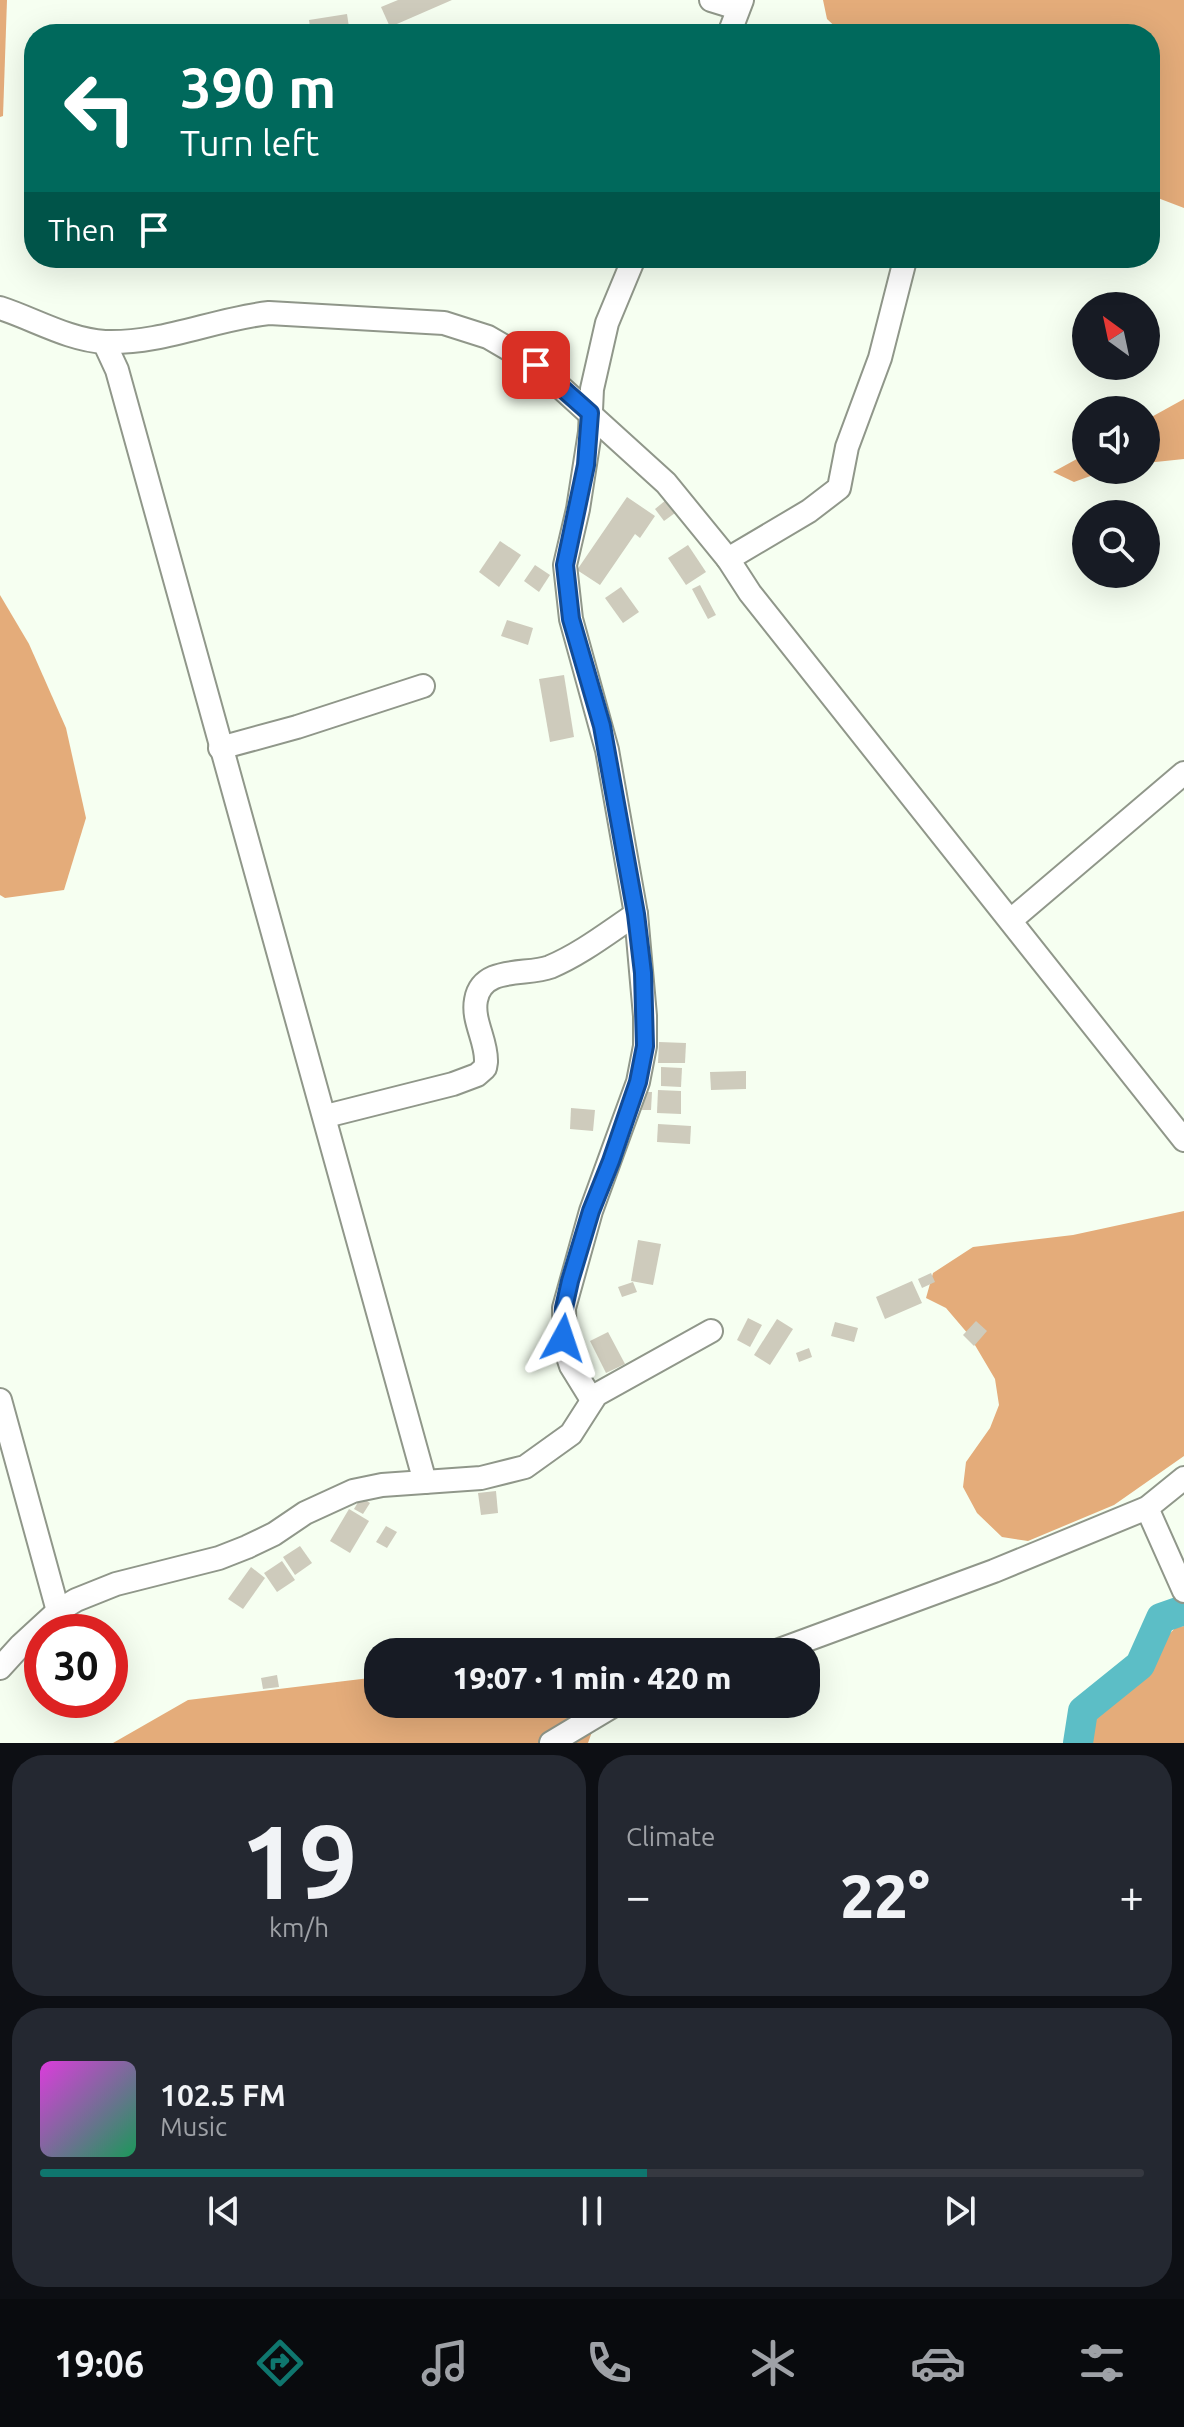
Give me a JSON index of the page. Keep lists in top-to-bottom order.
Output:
{
  "north": "top left",
  "page": {
    "turn": ["390 m", "Turn left"],
    "then": "Then",
    "limit": "30",
    "trip": "19:07 · 1 min · 420 m",
    "tile": [
      ["19", "km/h"],
      "Climate"
    ],
    "heat": ["−", "22°", "+"],
    "song": ["102.5 FM", "Music"],
    "tabs": "19:06"
  }
}
